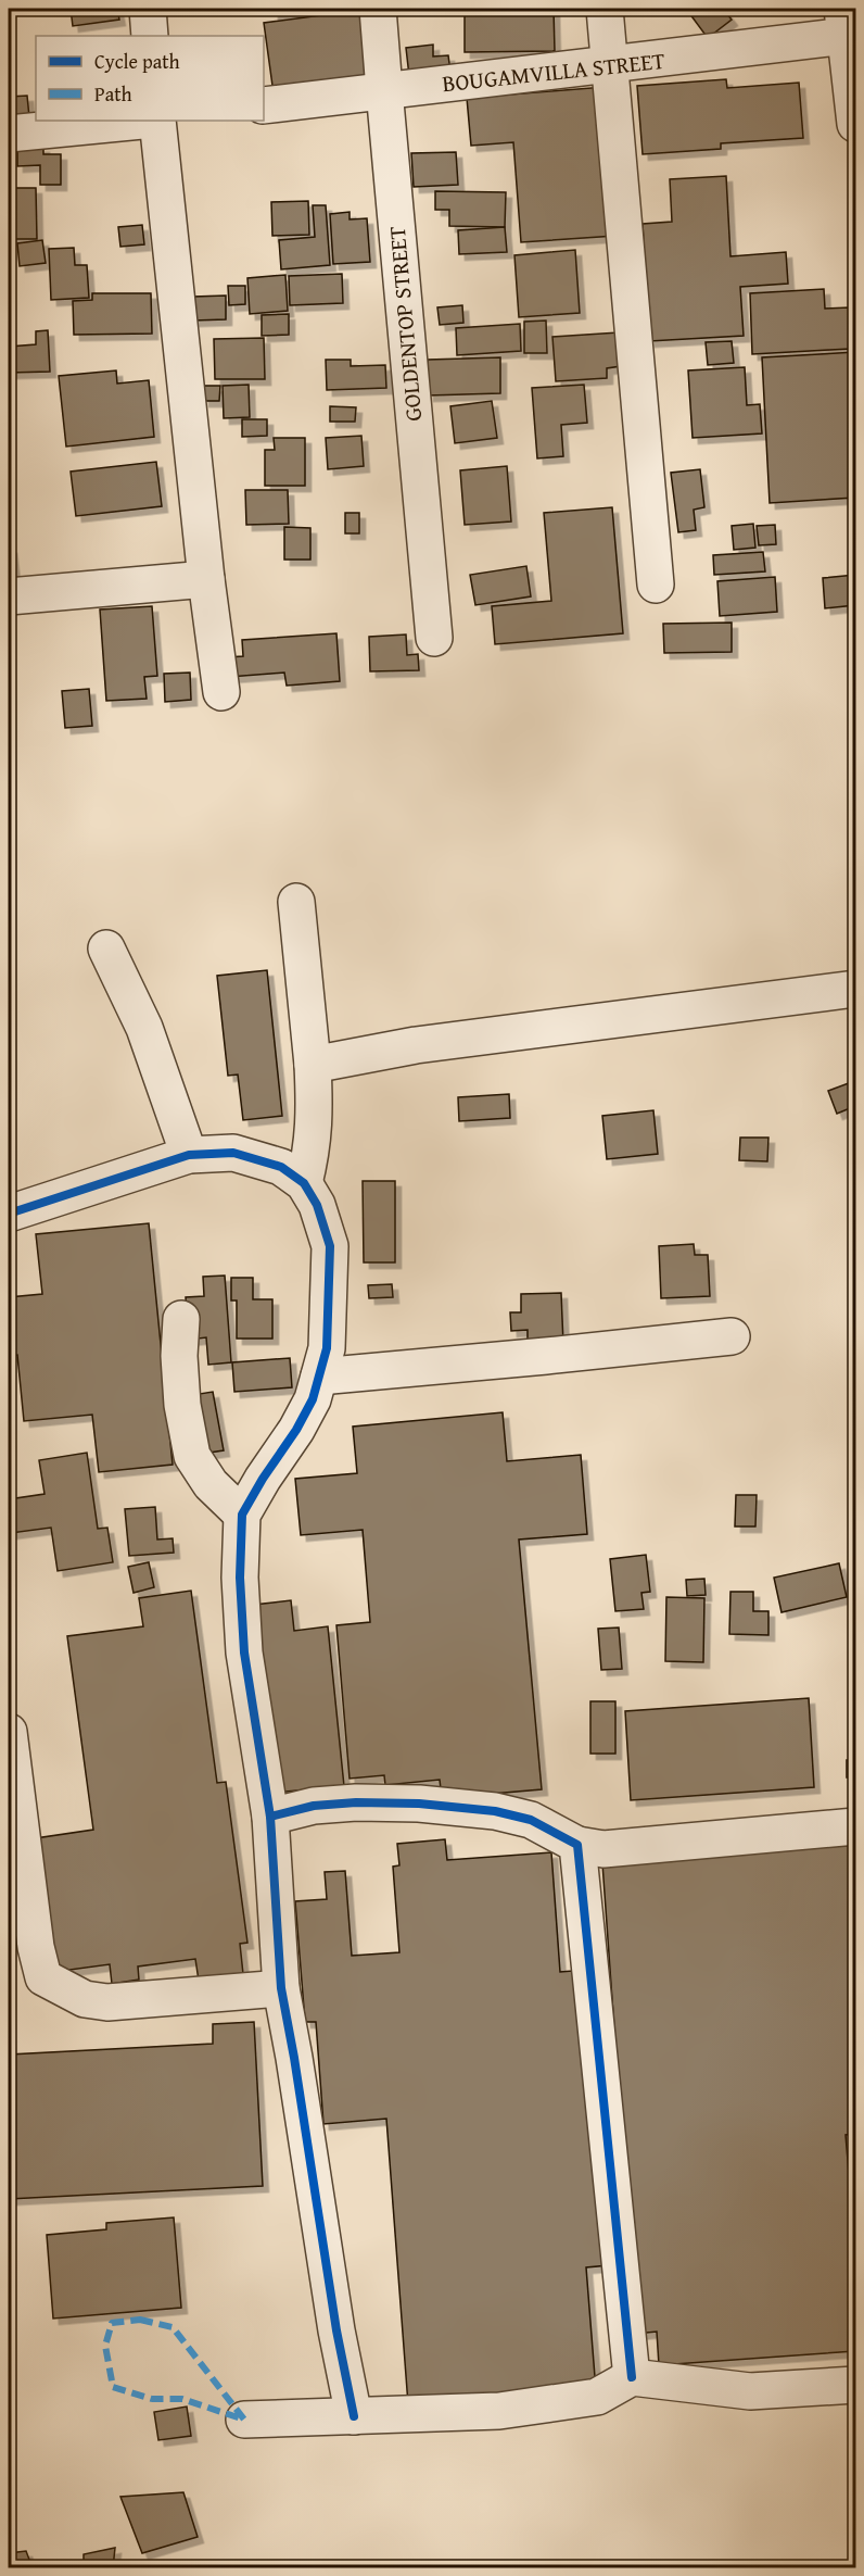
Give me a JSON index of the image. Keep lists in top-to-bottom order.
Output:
{
  "streets": {
    "street": ["BOUGAMVILLA STREET", "GOLDENTOP STREET"]
  },
  "crossings": [
    ["BOUGAMVILLA STREET", "GOLDENTOP STREET"]
  ],
  "legend": ["Cycle path", "Path"]
}
